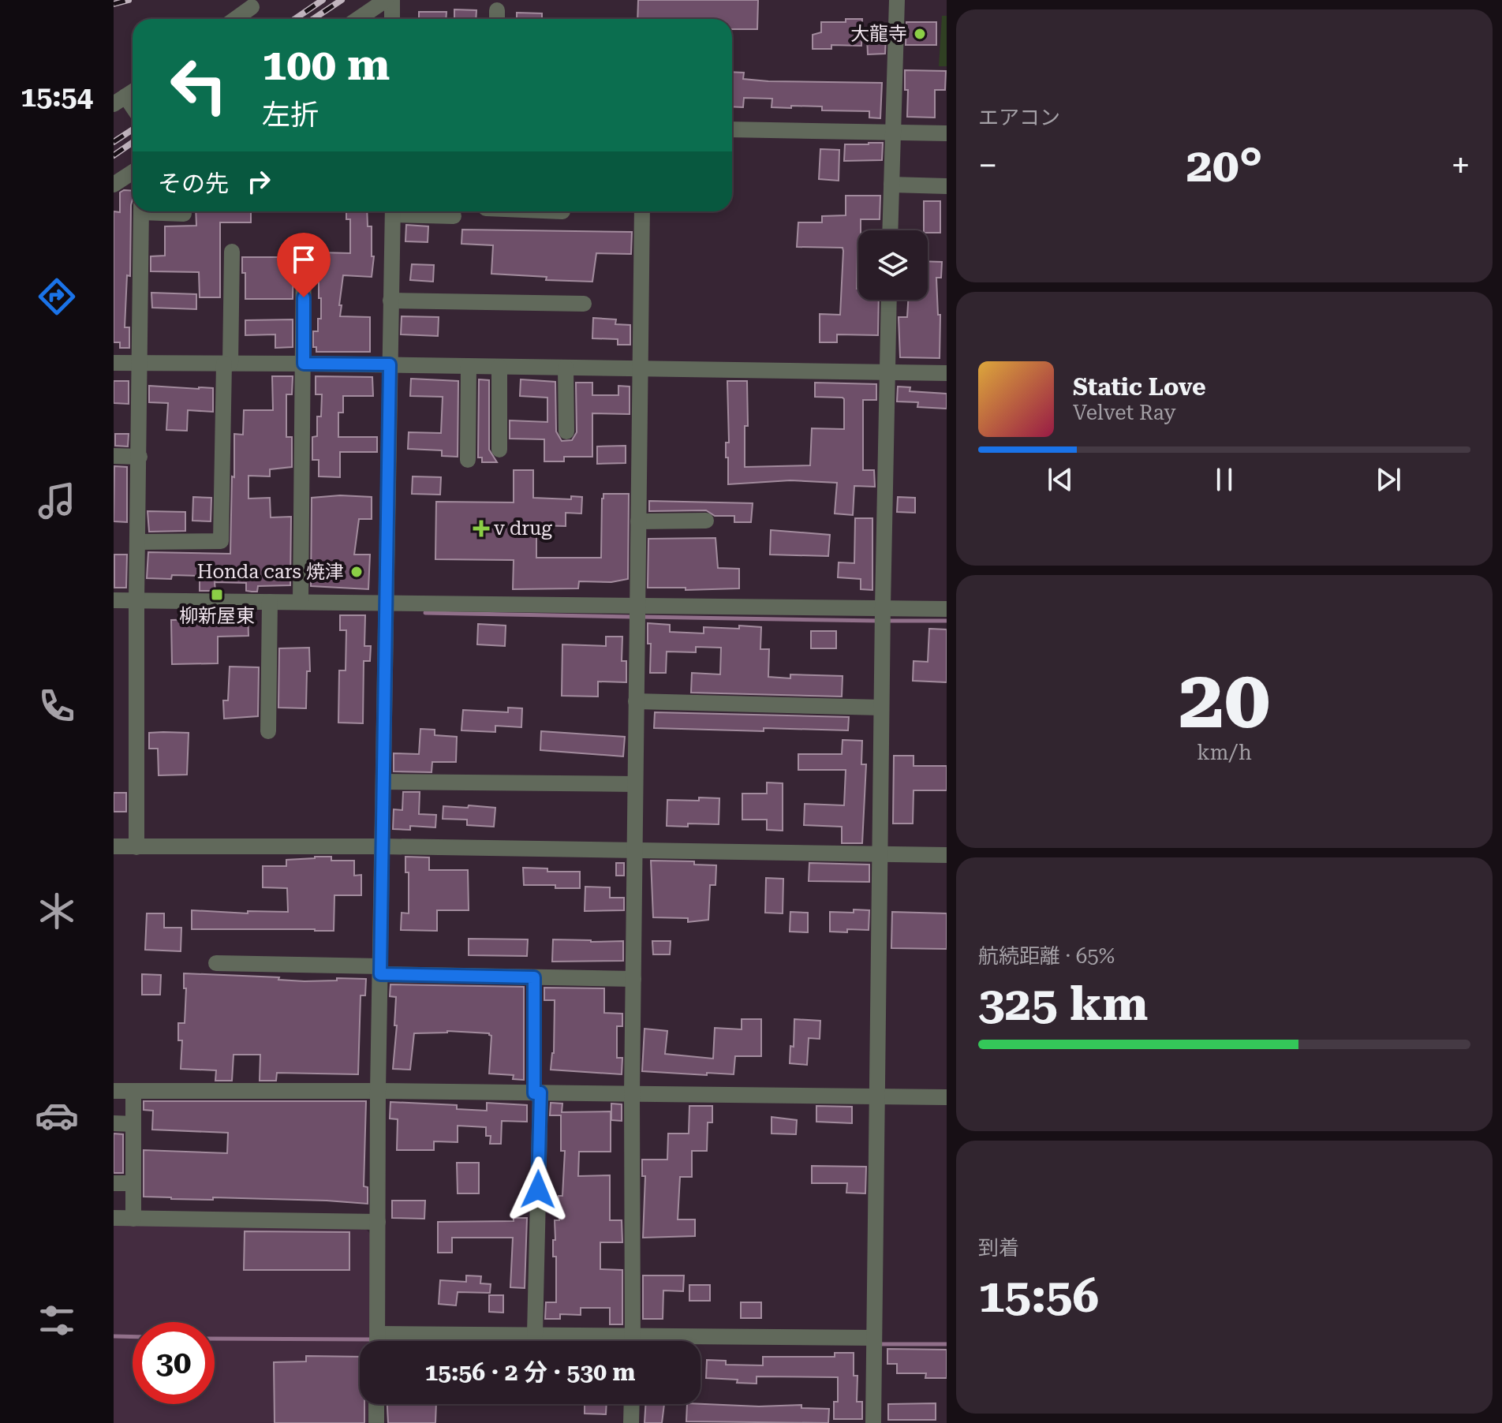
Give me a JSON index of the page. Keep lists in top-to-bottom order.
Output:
{
  "places": {
    "other": ["大龍寺", "Honda cars 焼津"],
    "health": ["v drug"],
    "transit": ["柳新屋東"]
  },
  "page": {
    "tabs": "15:54",
    "tile": [
      "エアコン",
      ["20", "km/h"],
      ["航続距離 · 65%", "325 km"],
      ["到着", "15:56"]
    ],
    "turn": ["100 m", "左折"],
    "heat": ["−", "20°", "+"],
    "then": "その先",
    "song": ["Static Love", "Velvet Ray"],
    "limit": "30",
    "trip": "15:56 · 2 分 · 530 m"
  }
}
